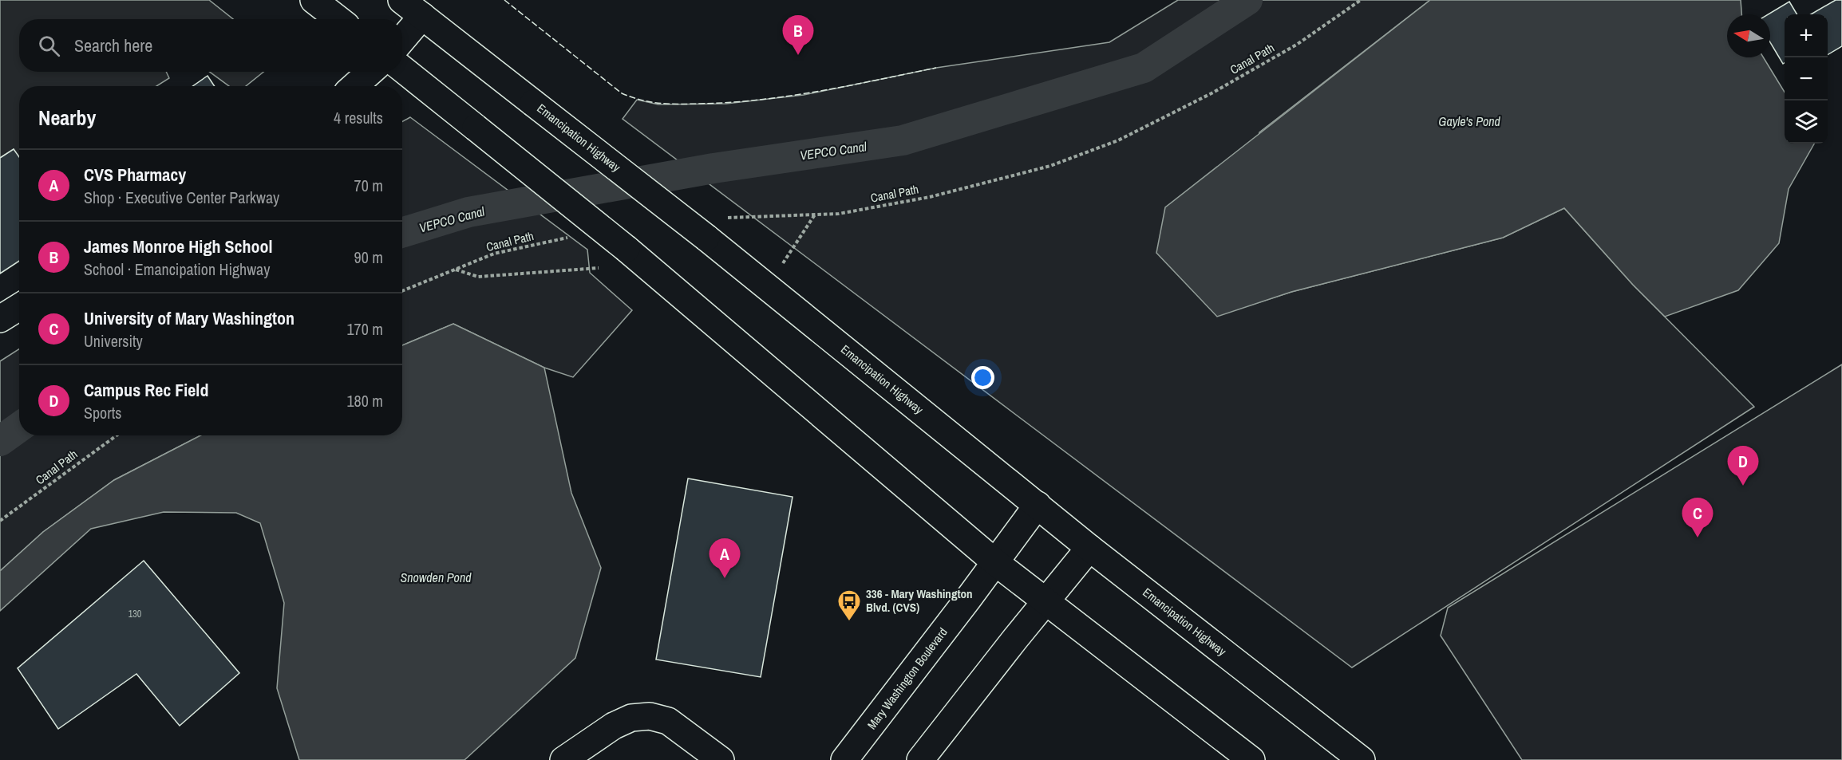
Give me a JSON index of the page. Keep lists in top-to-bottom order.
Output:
{
  "streets": {
    "main road": ["Emancipation Highway", "Mary Washington Boulevard"],
    "path": ["Canal Path"]
  },
  "crossings": [
    ["Emancipation Highway", "Mary Washington Boulevard"]
  ],
  "water": ["Gayle's Pond", "VEPCO Canal", "Snowden Pond"],
  "places": {
    "bus stop": ["336 - Mary Washington Blvd. (CVS)"]
  },
  "house_numbers": ["130"],
  "north": "left",
  "page": {
    "map_buttons": ["+", "−"],
    "pins": [
      "B",
      "D",
      "C",
      "A"
    ],
    "search": "Search here",
    "heading": ["Nearby", "4 results"],
    "list": [
      {
        "mark": "A",
        "name": "CVS Pharmacy",
        "note": "Shop · Executive Center Parkway",
        "value": "70 m"
      },
      {
        "mark": "B",
        "name": "James Monroe High School",
        "note": "School · Emancipation Highway",
        "value": "90 m"
      },
      {
        "mark": "C",
        "name": "University of Mary Washington",
        "note": "University",
        "value": "170 m"
      },
      {
        "mark": "D",
        "name": "Campus Rec Field",
        "note": "Sports",
        "value": "180 m"
      }
    ]
  }
}
